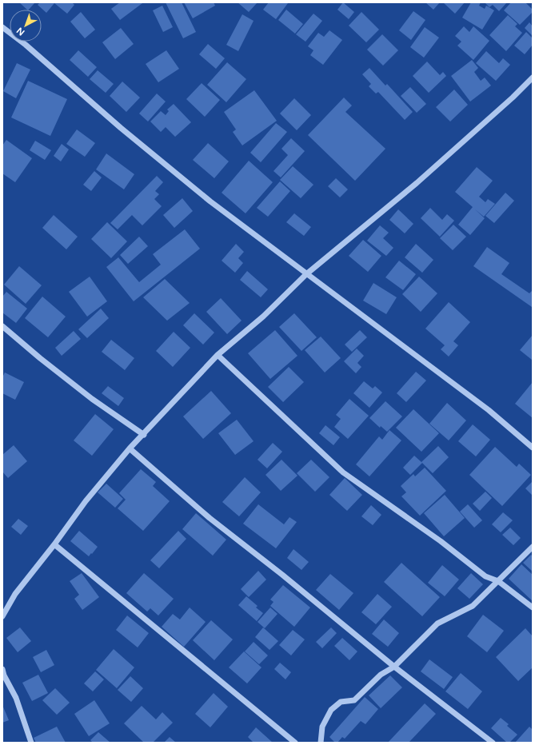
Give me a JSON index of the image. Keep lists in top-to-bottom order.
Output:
{
  "north": "bottom left"
}
